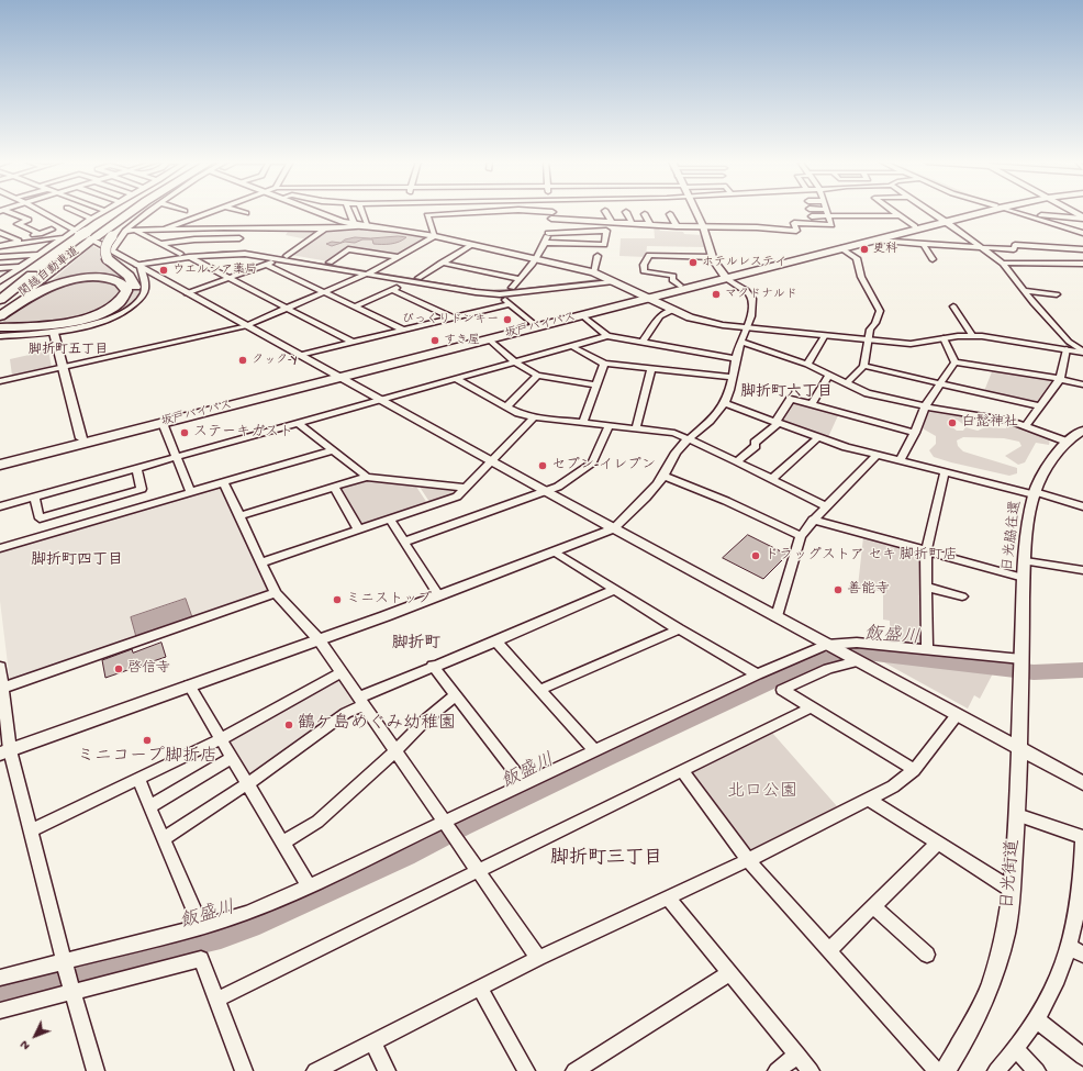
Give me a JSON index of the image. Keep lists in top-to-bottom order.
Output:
{
  "streets": {
    "highway": ["関越自動車道", "坂戸バイパス"],
    "street": ["日光脇往還", "日光街道"]
  },
  "crossings": [
    ["日光脇往還", "日光街道"]
  ],
  "districts": [
    "脚折町五丁目",
    "脚折町六丁目",
    "脚折町四丁目",
    "脚折町",
    "脚折町三丁目"
  ],
  "water": ["飯盛川"],
  "parks": ["北口公園"],
  "places": [
    "更科",
    "ホテルレステイ",
    "ウエルシア薬局",
    "マクドナルド",
    "びっくりドンキー",
    "すき屋",
    "クック-Y",
    "白髭神社",
    "ステーキガスト",
    "セブン-イレブン",
    "ドラッグストア セキ 脚折町店",
    "善能寺",
    "ミニストップ",
    "啓信寺",
    "鶴ケ島めぐみ幼稚園",
    "ミニコープ脚折店"
  ],
  "north": "bottom left"
}
